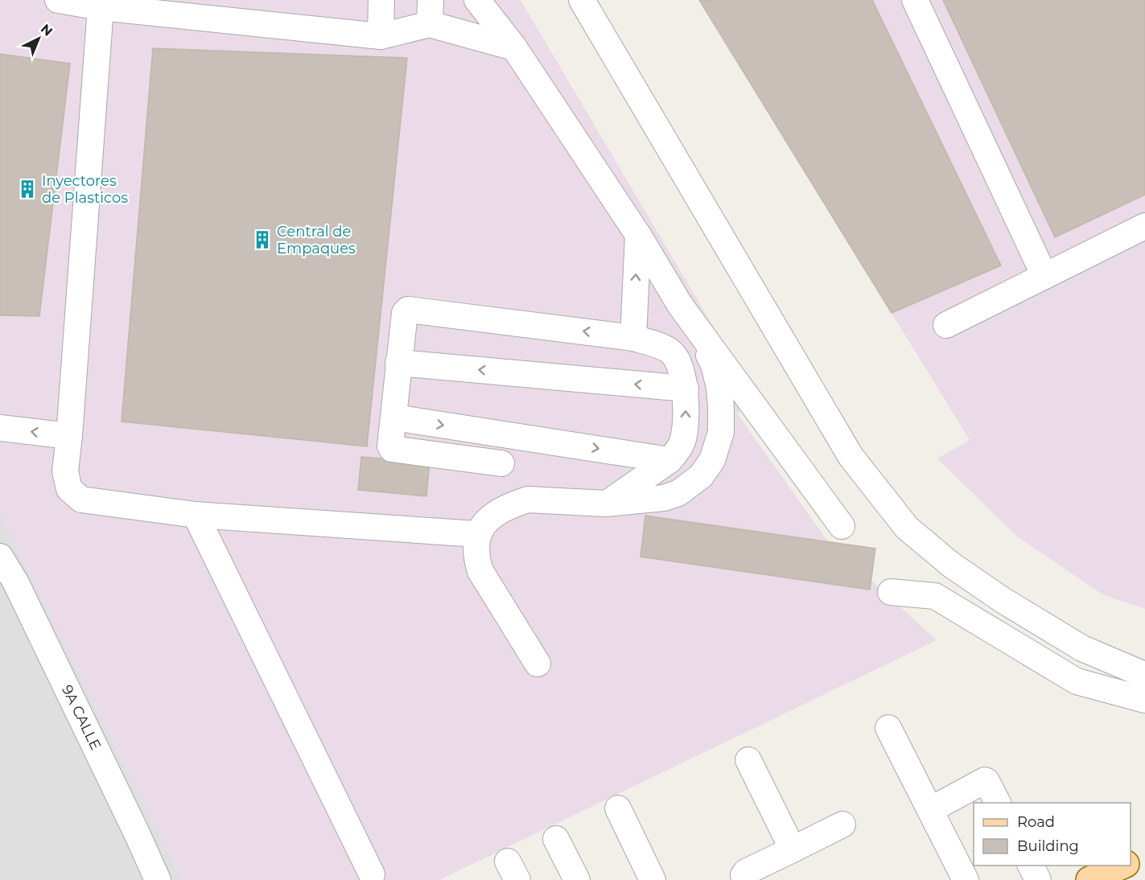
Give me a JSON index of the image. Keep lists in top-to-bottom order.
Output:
{
  "streets": {
    "street": ["9A CALLE"]
  },
  "places": {
    "building": ["Inyectores de Plasticos", "Central de Empaques"]
  },
  "legend": ["Road", "Building"],
  "north": "top right"
}
